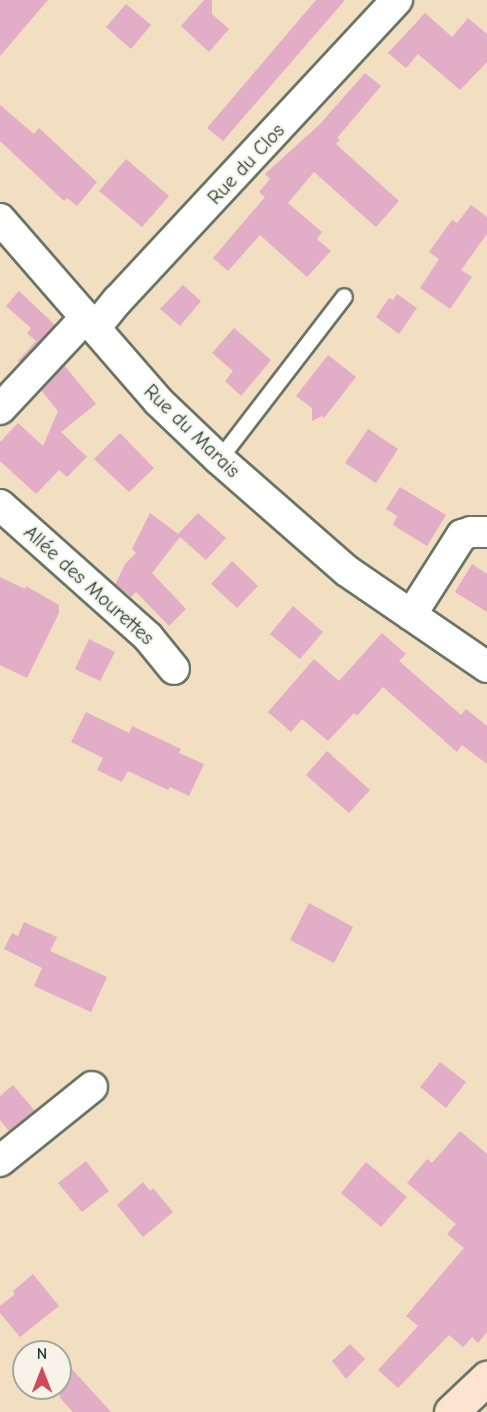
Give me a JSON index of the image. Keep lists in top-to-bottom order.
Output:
{
  "streets": {
    "street": ["Rue du Clos", "Rue du Marais", "Allée des Mourettes"]
  },
  "crossings": [
    ["Rue du Clos", "Rue du Marais"]
  ],
  "north": "top"
}
